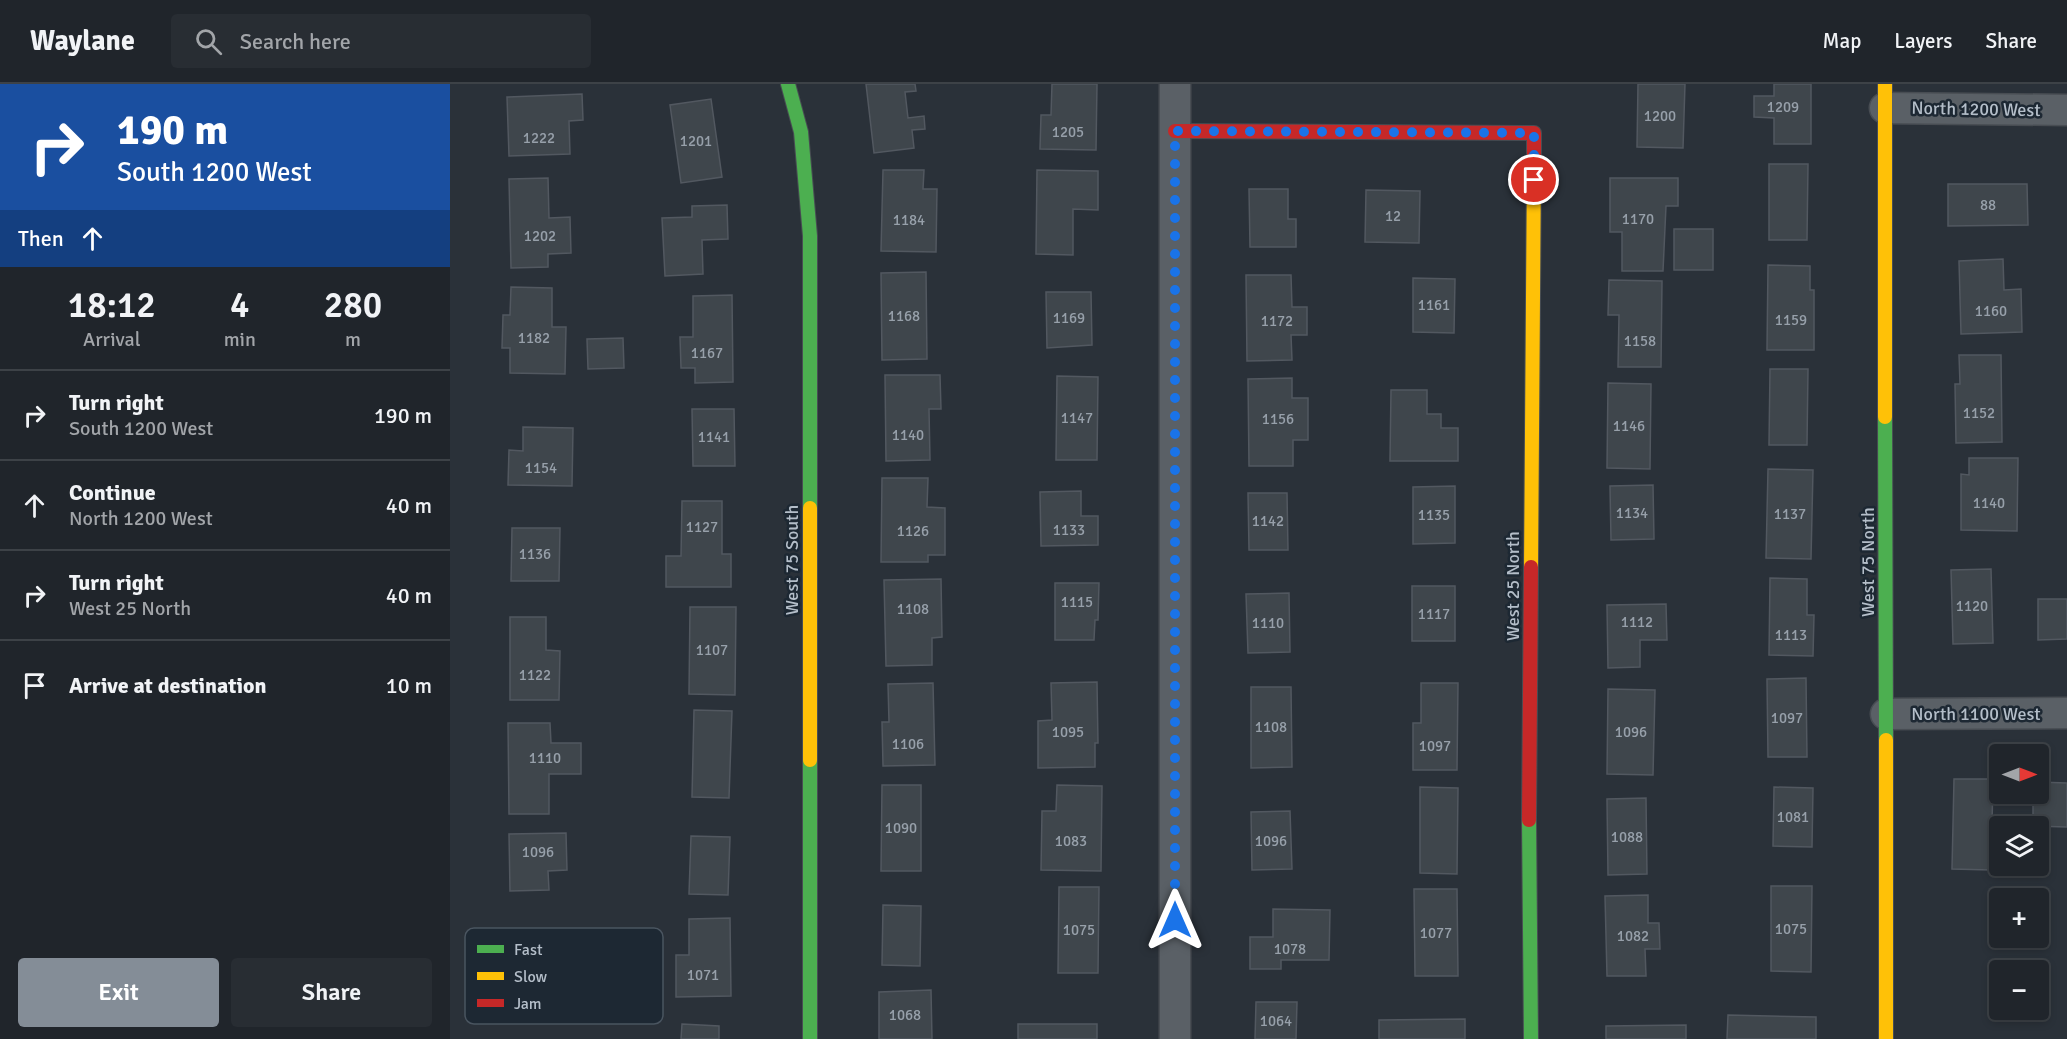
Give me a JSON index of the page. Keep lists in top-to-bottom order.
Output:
{
  "streets": {
    "street": [
      "North 1200 West",
      "West 75 South",
      "West 75 North",
      "West 25 North",
      "North 1100 West"
    ]
  },
  "crossings": [
    ["North 1200 West", "West 75 North"],
    ["West 75 North", "North 1100 West"]
  ],
  "house_numbers": [
    "1209",
    "1200",
    "1205",
    "1222",
    "1201",
    "88",
    "12",
    "1170",
    "1184",
    "1202",
    "1161",
    "1160",
    "1168",
    "1169",
    "1159",
    "1172",
    "1182",
    "1158",
    "1167",
    "1152",
    "1147",
    "1156",
    "1146",
    "1140",
    "1141",
    "1154",
    "1140",
    "1134",
    "1137",
    "1135",
    "1142",
    "1127",
    "1133",
    "1126",
    "1136",
    "1115",
    "1120",
    "1108",
    "1117",
    "1112",
    "1110",
    "1113",
    "1107",
    "1122",
    "1097",
    "1108",
    "1095",
    "1096",
    "1106",
    "1097",
    "1110",
    "1081",
    "1090",
    "1088",
    "1083",
    "1096",
    "1096",
    "1075",
    "1075",
    "1077",
    "1082",
    "1078",
    "1071",
    "1068",
    "1064"
  ],
  "legend": ["Fast", "Slow", "Jam"],
  "north": "right",
  "page": {
    "header": "Waylane",
    "search": "Search here",
    "nav": ["Map", "Layers", "Share"],
    "turn": ["190 m", "South 1200 West"],
    "then": "Then",
    "eta": [
      "18:12",
      "Arrival",
      "4",
      "min",
      "280",
      "m"
    ],
    "list": [
      {
        "name": "Turn right",
        "note": "South 1200 West",
        "value": "190 m"
      },
      {
        "name": "Continue",
        "note": "North 1200 West",
        "value": "40 m"
      },
      {
        "name": "Turn right",
        "note": "West 25 North",
        "value": "40 m"
      },
      {
        "name": "Arrive at destination",
        "value": "10 m"
      }
    ],
    "map_buttons": ["+", "−"],
    "buttons": ["Exit", "Share"]
  }
}
